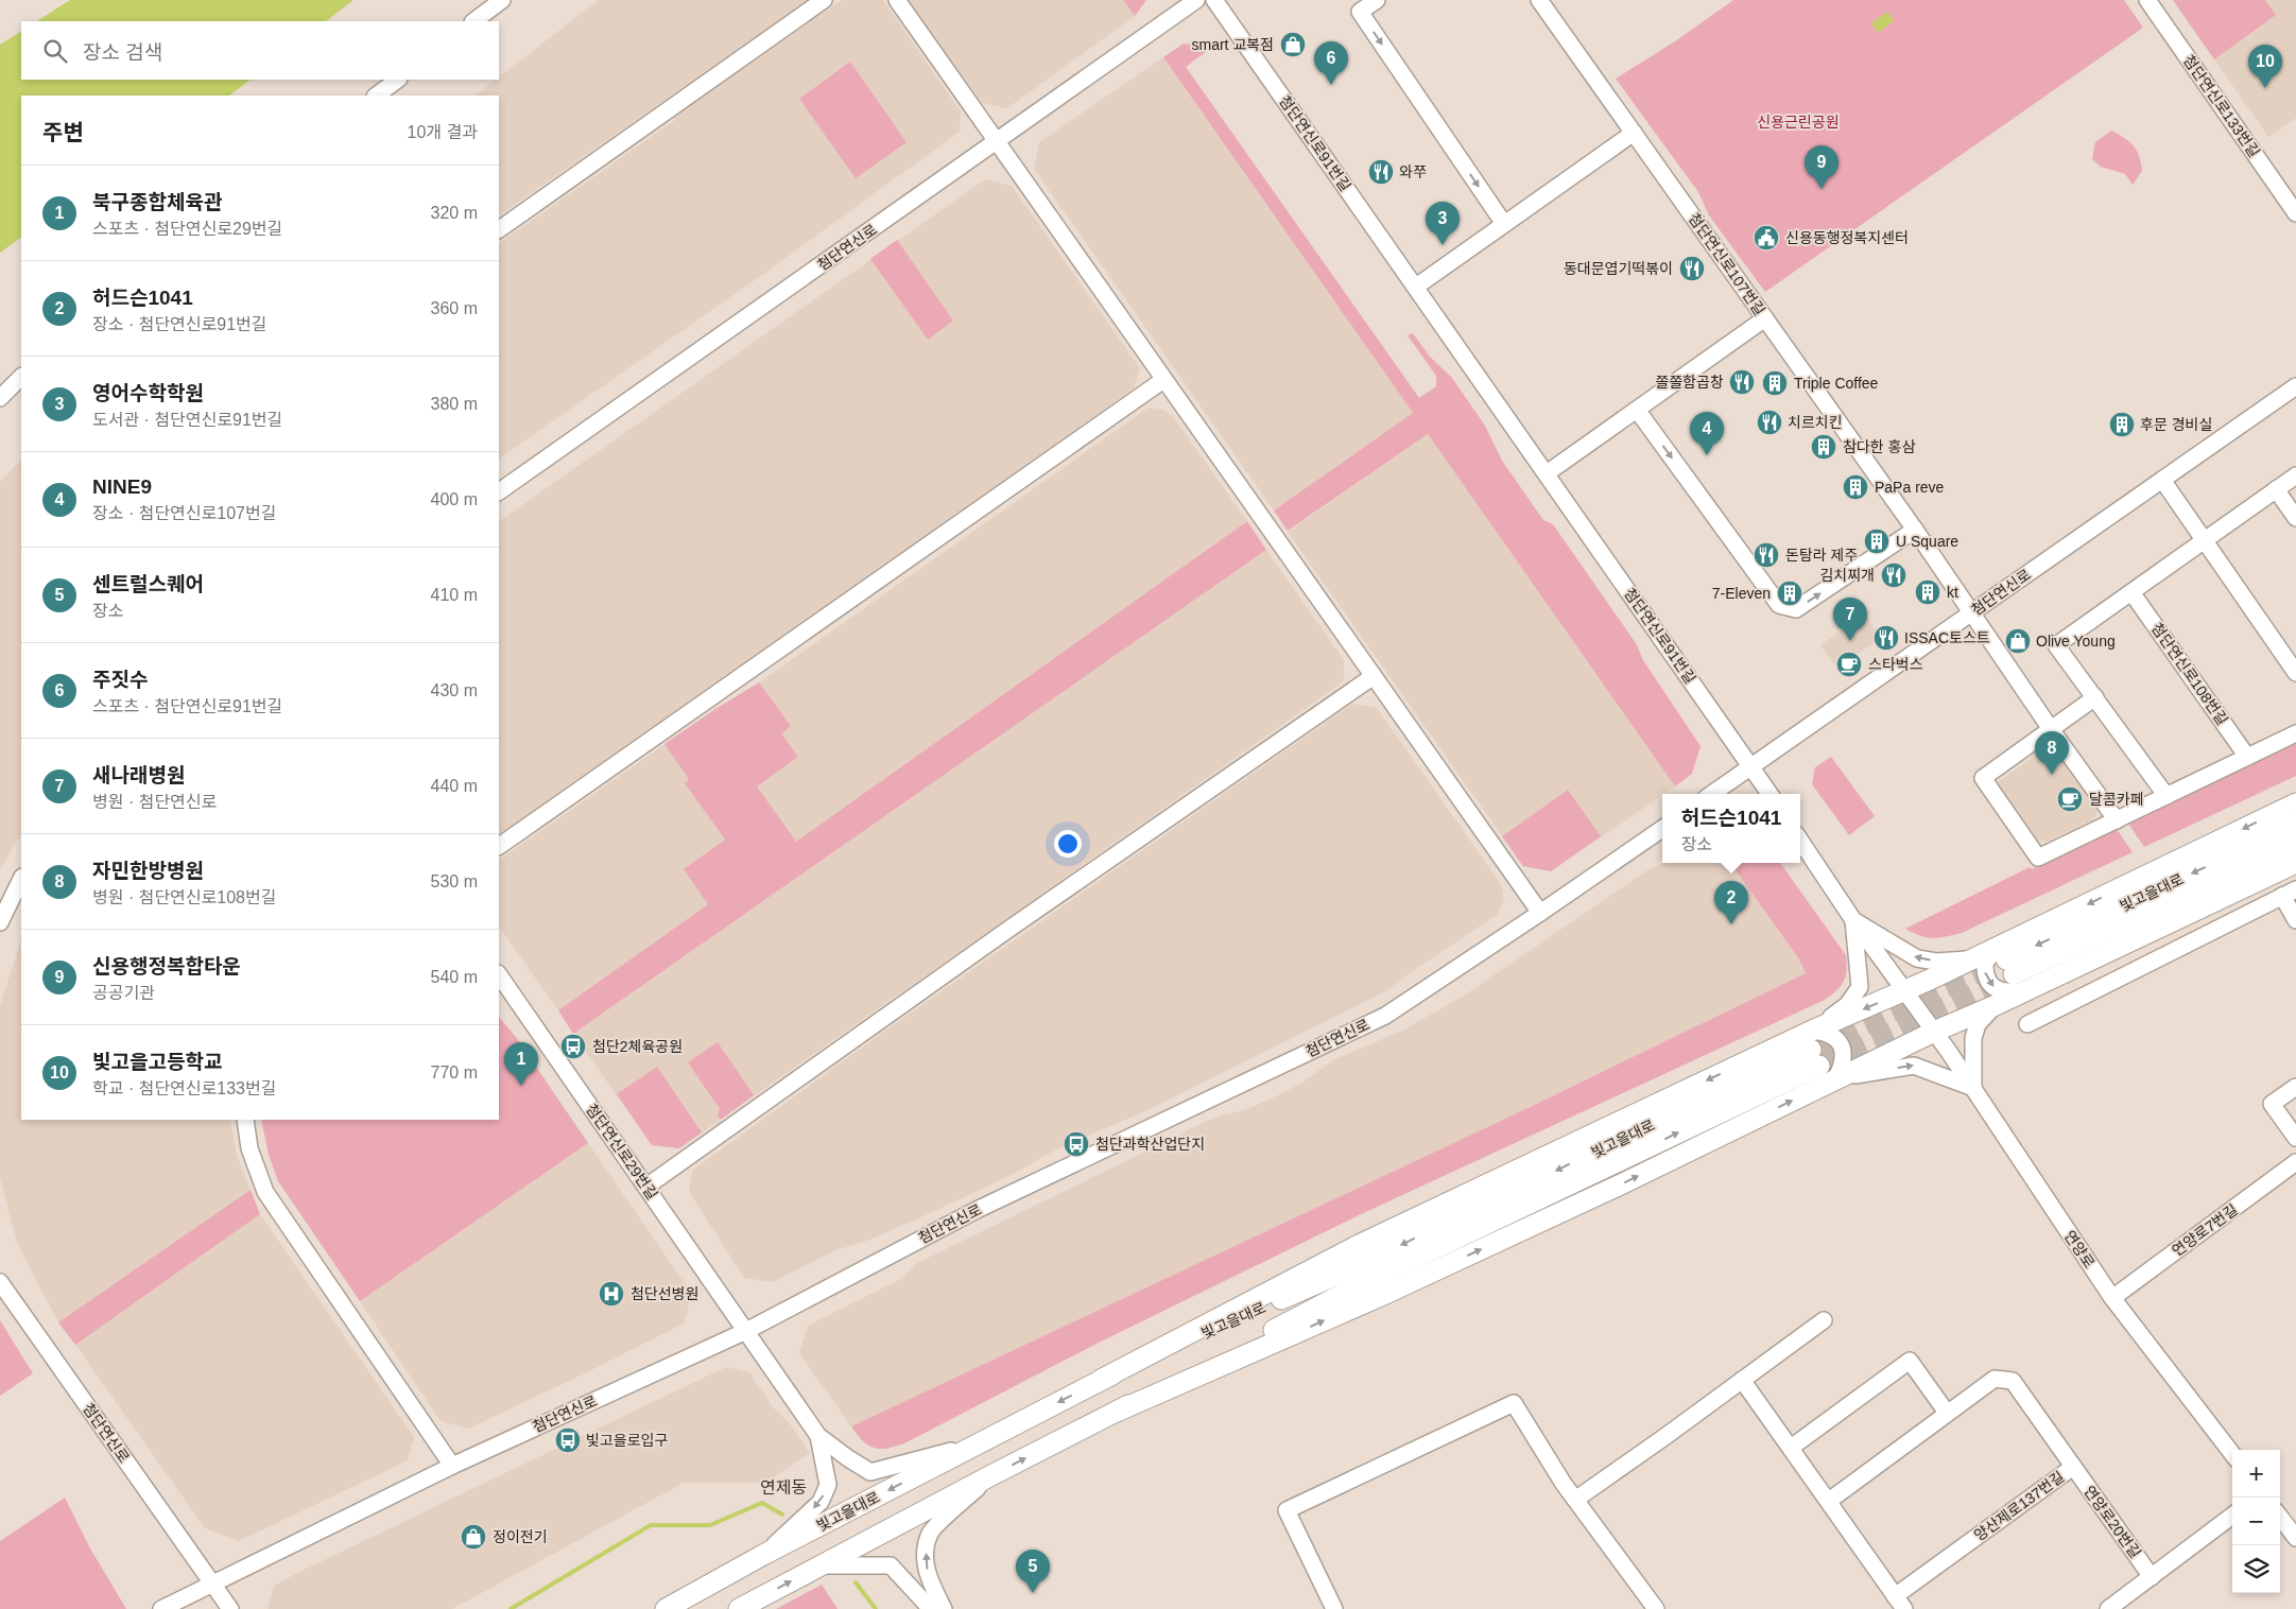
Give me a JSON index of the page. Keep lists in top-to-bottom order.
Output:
{
  "streets": {
    "main road": ["빛고을대로"],
    "street": [
      "첨단연신로133번길",
      "첨단연신로91번길",
      "첨단연신로",
      "첨단연신로107번길",
      "첨단연신로108번길",
      "첨단연신로29번길",
      "연양로7번길",
      "연양로",
      "양산제로137번길",
      "연양로20번길"
    ]
  },
  "crossings": [
    ["첨단연신로91번길", "첨단연신로"],
    ["첨단연신로", "첨단연신로107번길"],
    ["첨단연신로", "첨단연신로29번길"],
    ["연양로7번길", "연양로"],
    ["양산제로137번길", "연양로20번길"]
  ],
  "districts": ["연제동"],
  "parks": ["신용근린공원"],
  "places": {
    "shop": ["smart 교복점", "Olive Young", "정이전기"],
    "restaurant": [
      "와쭈",
      "동대문엽기떡볶이",
      "쫄쫄함곱창",
      "치르치킨",
      "돈탐라 제주",
      "김치찌개",
      "ISSAC토스트"
    ],
    "public building": ["신용동행정복지센터"],
    "building": [
      "Triple Coffee",
      "후문 경비실",
      "참다한 홍삼",
      "PaPa reve",
      "U Square",
      "kt",
      "7-Eleven"
    ],
    "cafe": ["스타벅스", "달콤카페"],
    "bus stop": ["첨단2체육공원", "첨단과학산업단지", "빛고을로입구"],
    "hospital": ["첨단선병원"]
  },
  "page": {
    "search": "장소 검색",
    "pins": [
      "6",
      "10",
      "9",
      "3",
      "4",
      "7",
      "8",
      "2",
      "1",
      "5"
    ],
    "heading": ["주변", "10개 결과"],
    "list": [
      {
        "mark": "1",
        "name": "북구종합체육관",
        "note": "스포츠 · 첨단연신로29번길",
        "value": "320 m"
      },
      {
        "mark": "2",
        "name": "허드슨1041",
        "note": "장소 · 첨단연신로91번길",
        "value": "360 m"
      },
      {
        "mark": "3",
        "name": "영어수학학원",
        "note": "도서관 · 첨단연신로91번길",
        "value": "380 m"
      },
      {
        "mark": "4",
        "name": "NINE9",
        "note": "장소 · 첨단연신로107번길",
        "value": "400 m"
      },
      {
        "mark": "5",
        "name": "센트럴스퀘어",
        "note": "장소",
        "value": "410 m"
      },
      {
        "mark": "6",
        "name": "주짓수",
        "note": "스포츠 · 첨단연신로91번길",
        "value": "430 m"
      },
      {
        "mark": "7",
        "name": "새나래병원",
        "note": "병원 · 첨단연신로",
        "value": "440 m"
      },
      {
        "mark": "8",
        "name": "자민한방병원",
        "note": "병원 · 첨단연신로108번길",
        "value": "530 m"
      },
      {
        "mark": "9",
        "name": "신용행정복합타운",
        "note": "공공기관",
        "value": "540 m"
      },
      {
        "mark": "10",
        "name": "빛고을고등학교",
        "note": "학교 · 첨단연신로133번길",
        "value": "770 m"
      }
    ],
    "popup": ["허드슨1041", "장소"],
    "map_buttons": ["+", "−"]
  }
}
